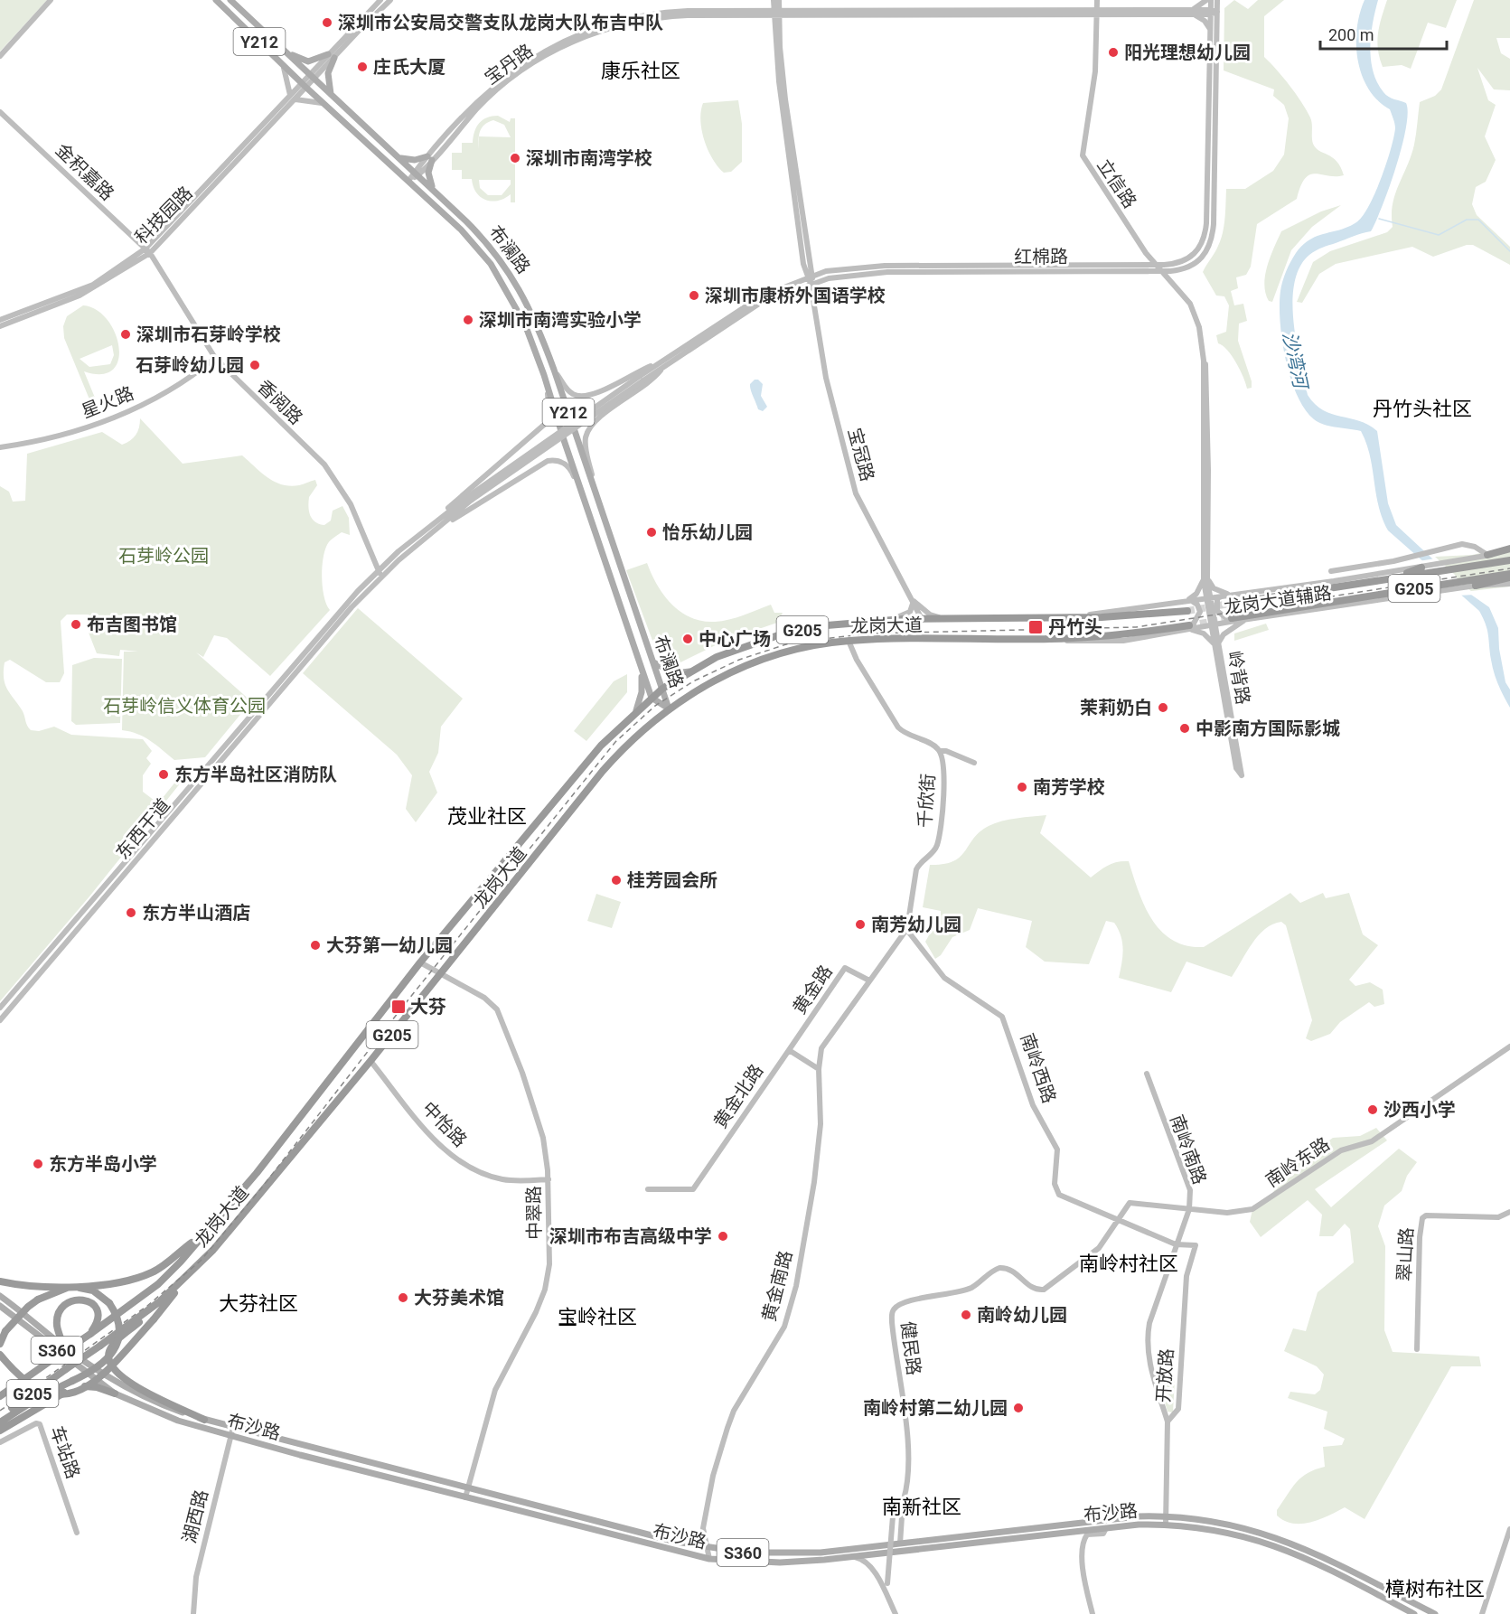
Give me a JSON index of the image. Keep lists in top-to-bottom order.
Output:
{
  "streets": {
    "highway": ["G205", "龙岗大道"],
    "main road": [
      "Y212",
      "布澜路",
      "S360",
      "布沙路"
    ],
    "street": [
      "宝丹路",
      "金积嘉路",
      "立信路",
      "科技园路",
      "红棉路",
      "星火路",
      "香阅路",
      "宝冠路",
      "龙岗大道辅路",
      "岭背路",
      "千欣街",
      "东西干道",
      "黄金路",
      "南岭西路",
      "黄金北路",
      "中怡路",
      "南岭南路",
      "南岭东路",
      "中翠路",
      "翠山路",
      "黄金南路",
      "健民路",
      "开放路",
      "车站路",
      "湖西路"
    ]
  },
  "crossings": [
    ["宝丹路", "立信路"],
    ["宝丹路", "布澜路"],
    ["宝丹路", "红棉路"],
    ["宝丹路", "宝冠路"],
    ["金积嘉路", "科技园路"],
    ["金积嘉路", "香阅路"],
    ["立信路", "红棉路"],
    ["立信路", "龙岗大道辅路"],
    ["立信路", "岭背路"],
    ["科技园路", "布澜路"],
    ["科技园路", "香阅路"],
    ["布澜路", "龙岗大道"],
    ["红棉路", "宝冠路"],
    ["红棉路", "东西干道"],
    ["星火路", "香阅路"],
    ["香阅路", "东西干道"],
    ["宝冠路", "龙岗大道"],
    ["G205", "龙岗大道辅路"],
    ["龙岗大道辅路", "龙岗大道"],
    ["龙岗大道辅路", "岭背路"],
    ["龙岗大道", "千欣街"],
    ["龙岗大道", "中怡路"],
    ["龙岗大道", "中翠路"],
    ["千欣街", "南岭西路"],
    ["黄金路", "黄金北路"],
    ["黄金路", "黄金南路"],
    ["南岭西路", "南岭南路"],
    ["南岭西路", "南岭东路"],
    ["南岭西路", "健民路"],
    ["南岭西路", "开放路"],
    ["中怡路", "中翠路"],
    ["南岭南路", "南岭东路"],
    ["南岭南路", "开放路"],
    ["南岭东路", "健民路"],
    ["中翠路", "布沙路"],
    ["黄金南路", "布沙路"],
    ["S360", "布沙路"],
    ["开放路", "布沙路"],
    ["布沙路", "湖西路"]
  ],
  "districts": [
    "康乐社区",
    "丹竹头社区",
    "茂业社区",
    "南岭村社区",
    "大芬社区",
    "宝岭社区",
    "南新社区",
    "樟树布社区"
  ],
  "water": ["沙湾河"],
  "parks": ["石芽岭公园", "石芽岭信义体育公园"],
  "places": {
    "other": [
      "深圳市公安局交警支队龙岗大队布吉中队",
      "阳光理想幼儿园",
      "庄氏大厦",
      "深圳市南湾学校",
      "深圳市康桥外国语学校",
      "深圳市南湾实验小学",
      "深圳市石芽岭学校",
      "石芽岭幼儿园",
      "怡乐幼儿园",
      "布吉图书馆",
      "中心广场",
      "茉莉奶白",
      "中影南方国际影城",
      "东方半岛社区消防队",
      "南芳学校",
      "桂芳园会所",
      "东方半山酒店",
      "南芳幼儿园",
      "大芬第一幼儿园",
      "沙西小学",
      "东方半岛小学",
      "深圳市布吉高级中学",
      "大芬美术馆",
      "南岭幼儿园",
      "南岭村第二幼儿园"
    ],
    "transit": ["丹竹头", "大芬"]
  },
  "scale_bar": "200 m"
}
